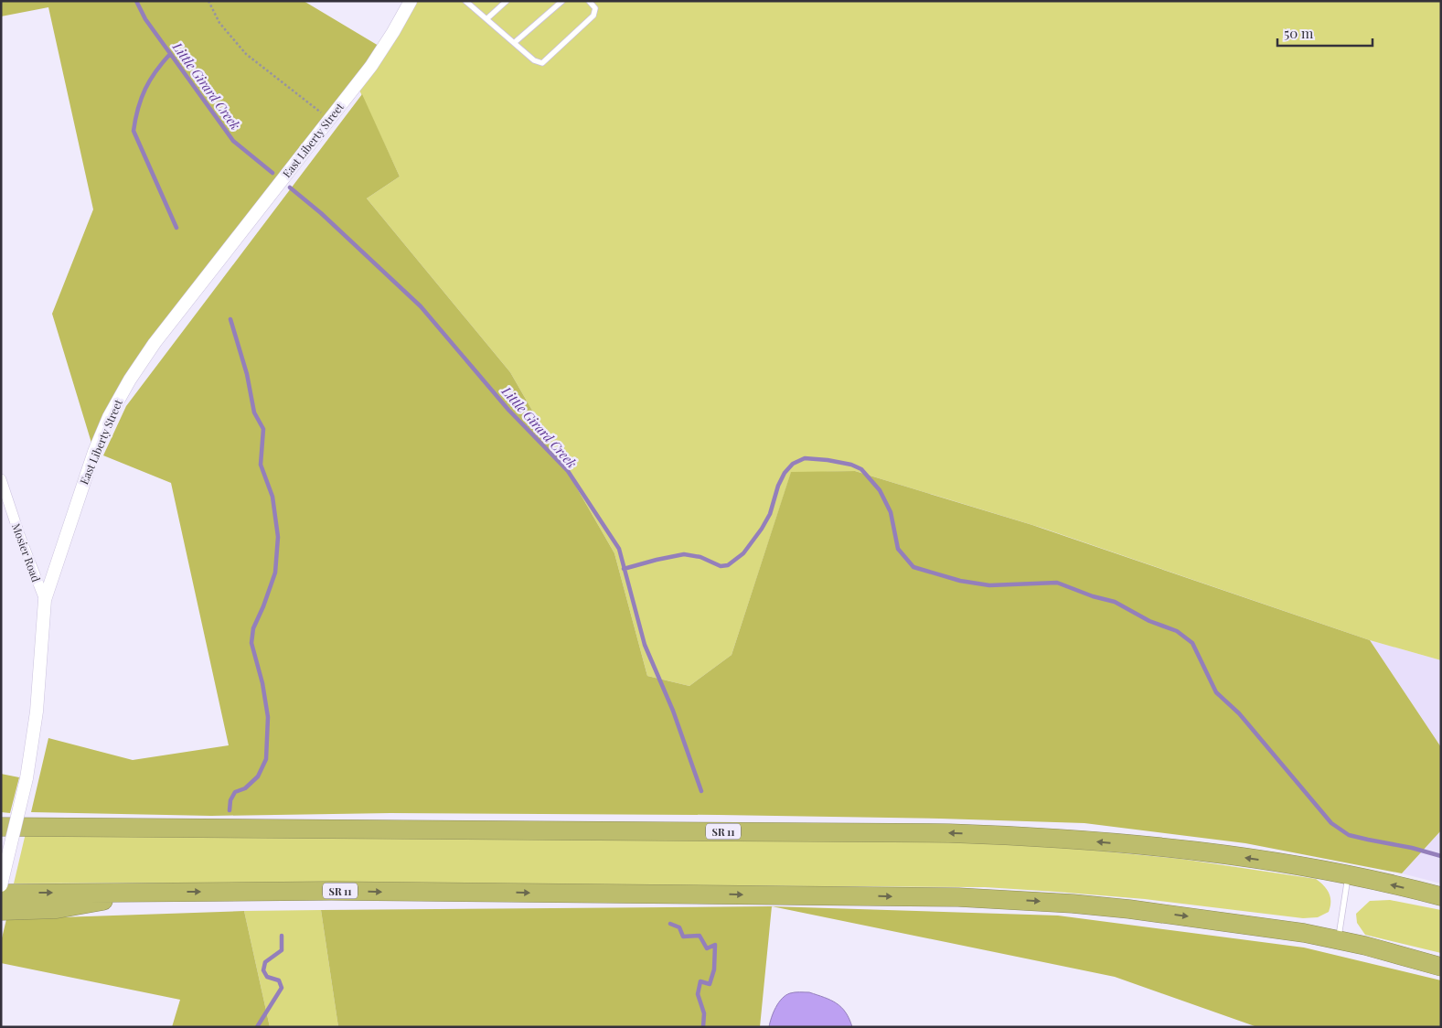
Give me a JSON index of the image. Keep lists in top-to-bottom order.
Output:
{
  "streets": {
    "highway": ["SR 11"],
    "street": ["East Liberty Street", "Mosier Road"]
  },
  "crossings": [
    ["East Liberty Street", "Mosier Road"]
  ],
  "water": ["Little Girard Creek"],
  "scale_bar": "50 m"
}
